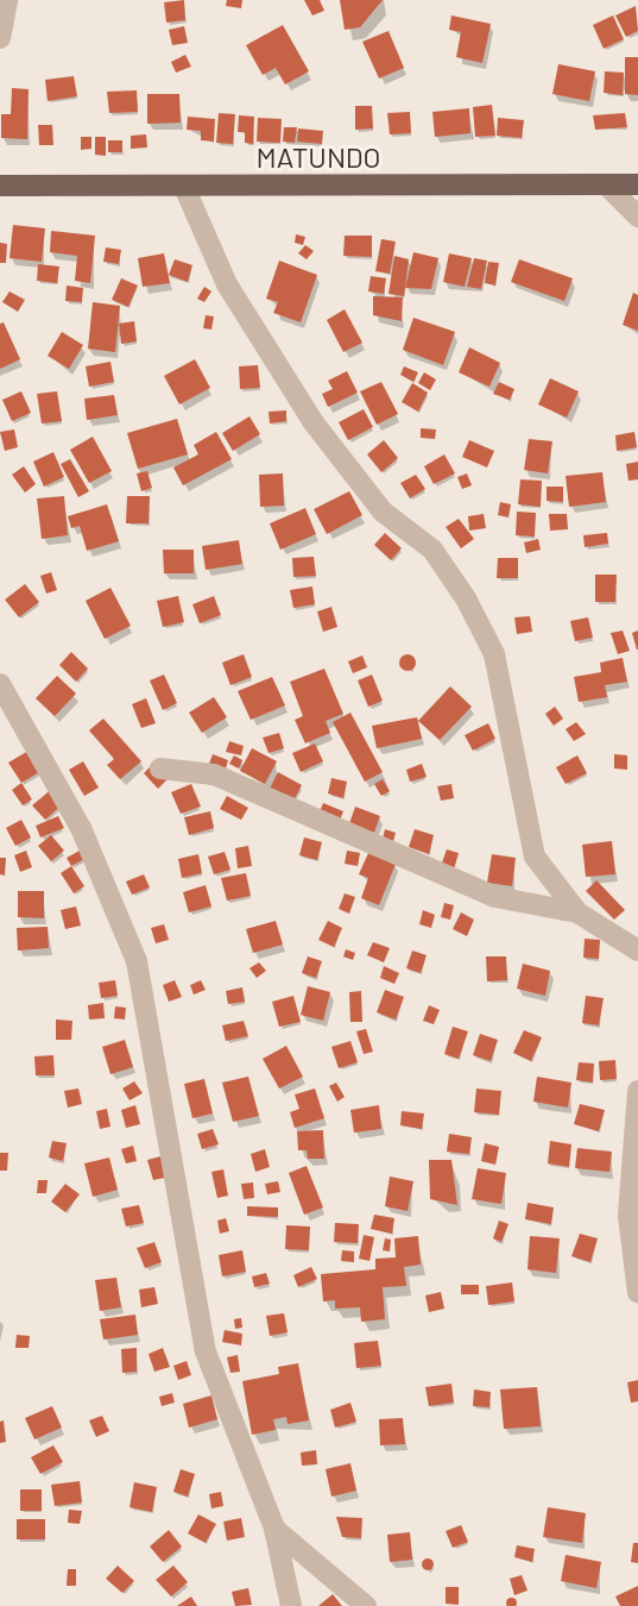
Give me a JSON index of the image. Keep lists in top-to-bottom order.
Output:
{
  "streets": {
    "main road": ["MATUNDO"]
  }
}
